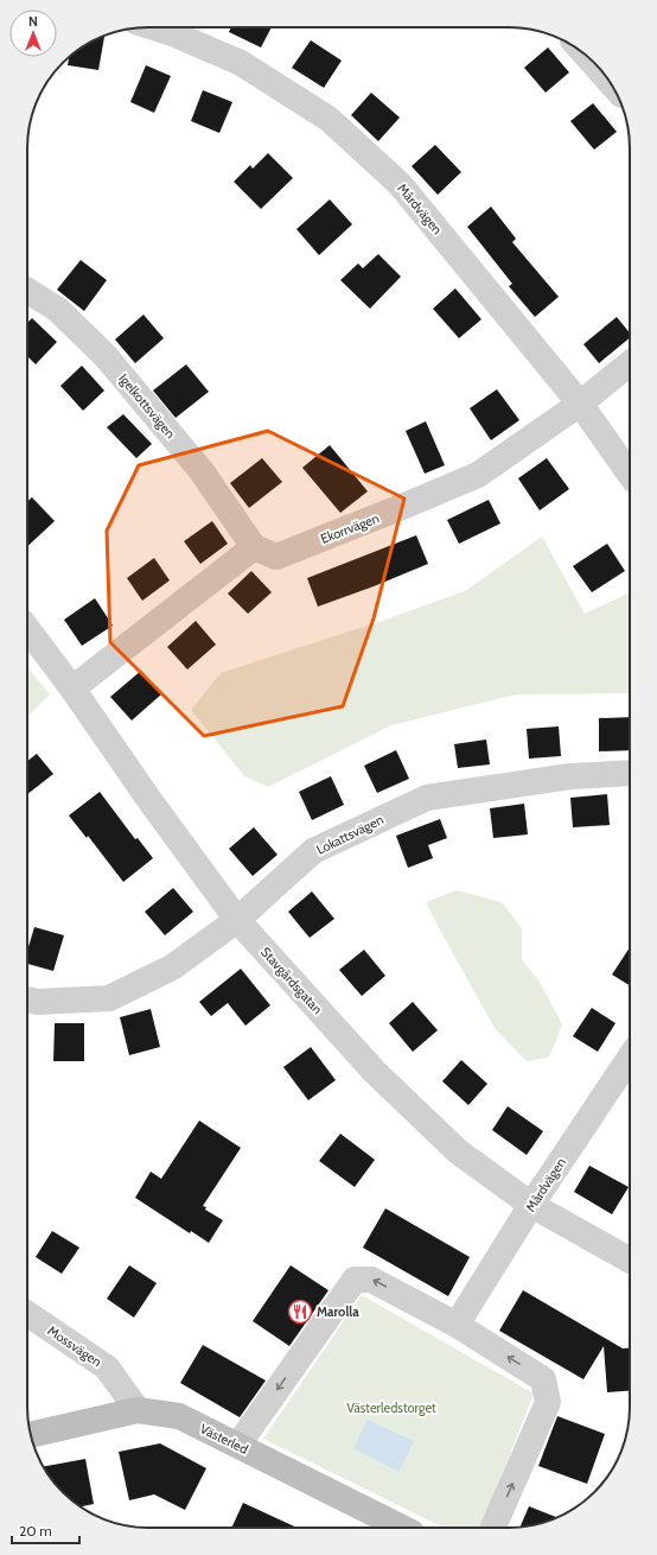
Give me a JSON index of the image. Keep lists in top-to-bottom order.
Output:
{
  "streets": {
    "street": [
      "Mårdvägen",
      "Igelkottsvägen",
      "Ekorrvägen",
      "Lokattsvägen",
      "Stavgårdsgatan",
      "Mossvägen",
      "Västerled"
    ]
  },
  "crossings": [
    ["Mårdvägen", "Ekorrvägen"],
    ["Mårdvägen", "Stavgårdsgatan"],
    ["Igelkottsvägen", "Ekorrvägen"],
    ["Lokattsvägen", "Stavgårdsgatan"],
    ["Mossvägen", "Västerled"]
  ],
  "parks": ["Västerledstorget"],
  "places": {
    "restaurant": ["Marolla"]
  },
  "scale_bar": "20 m",
  "north": "top"
}
